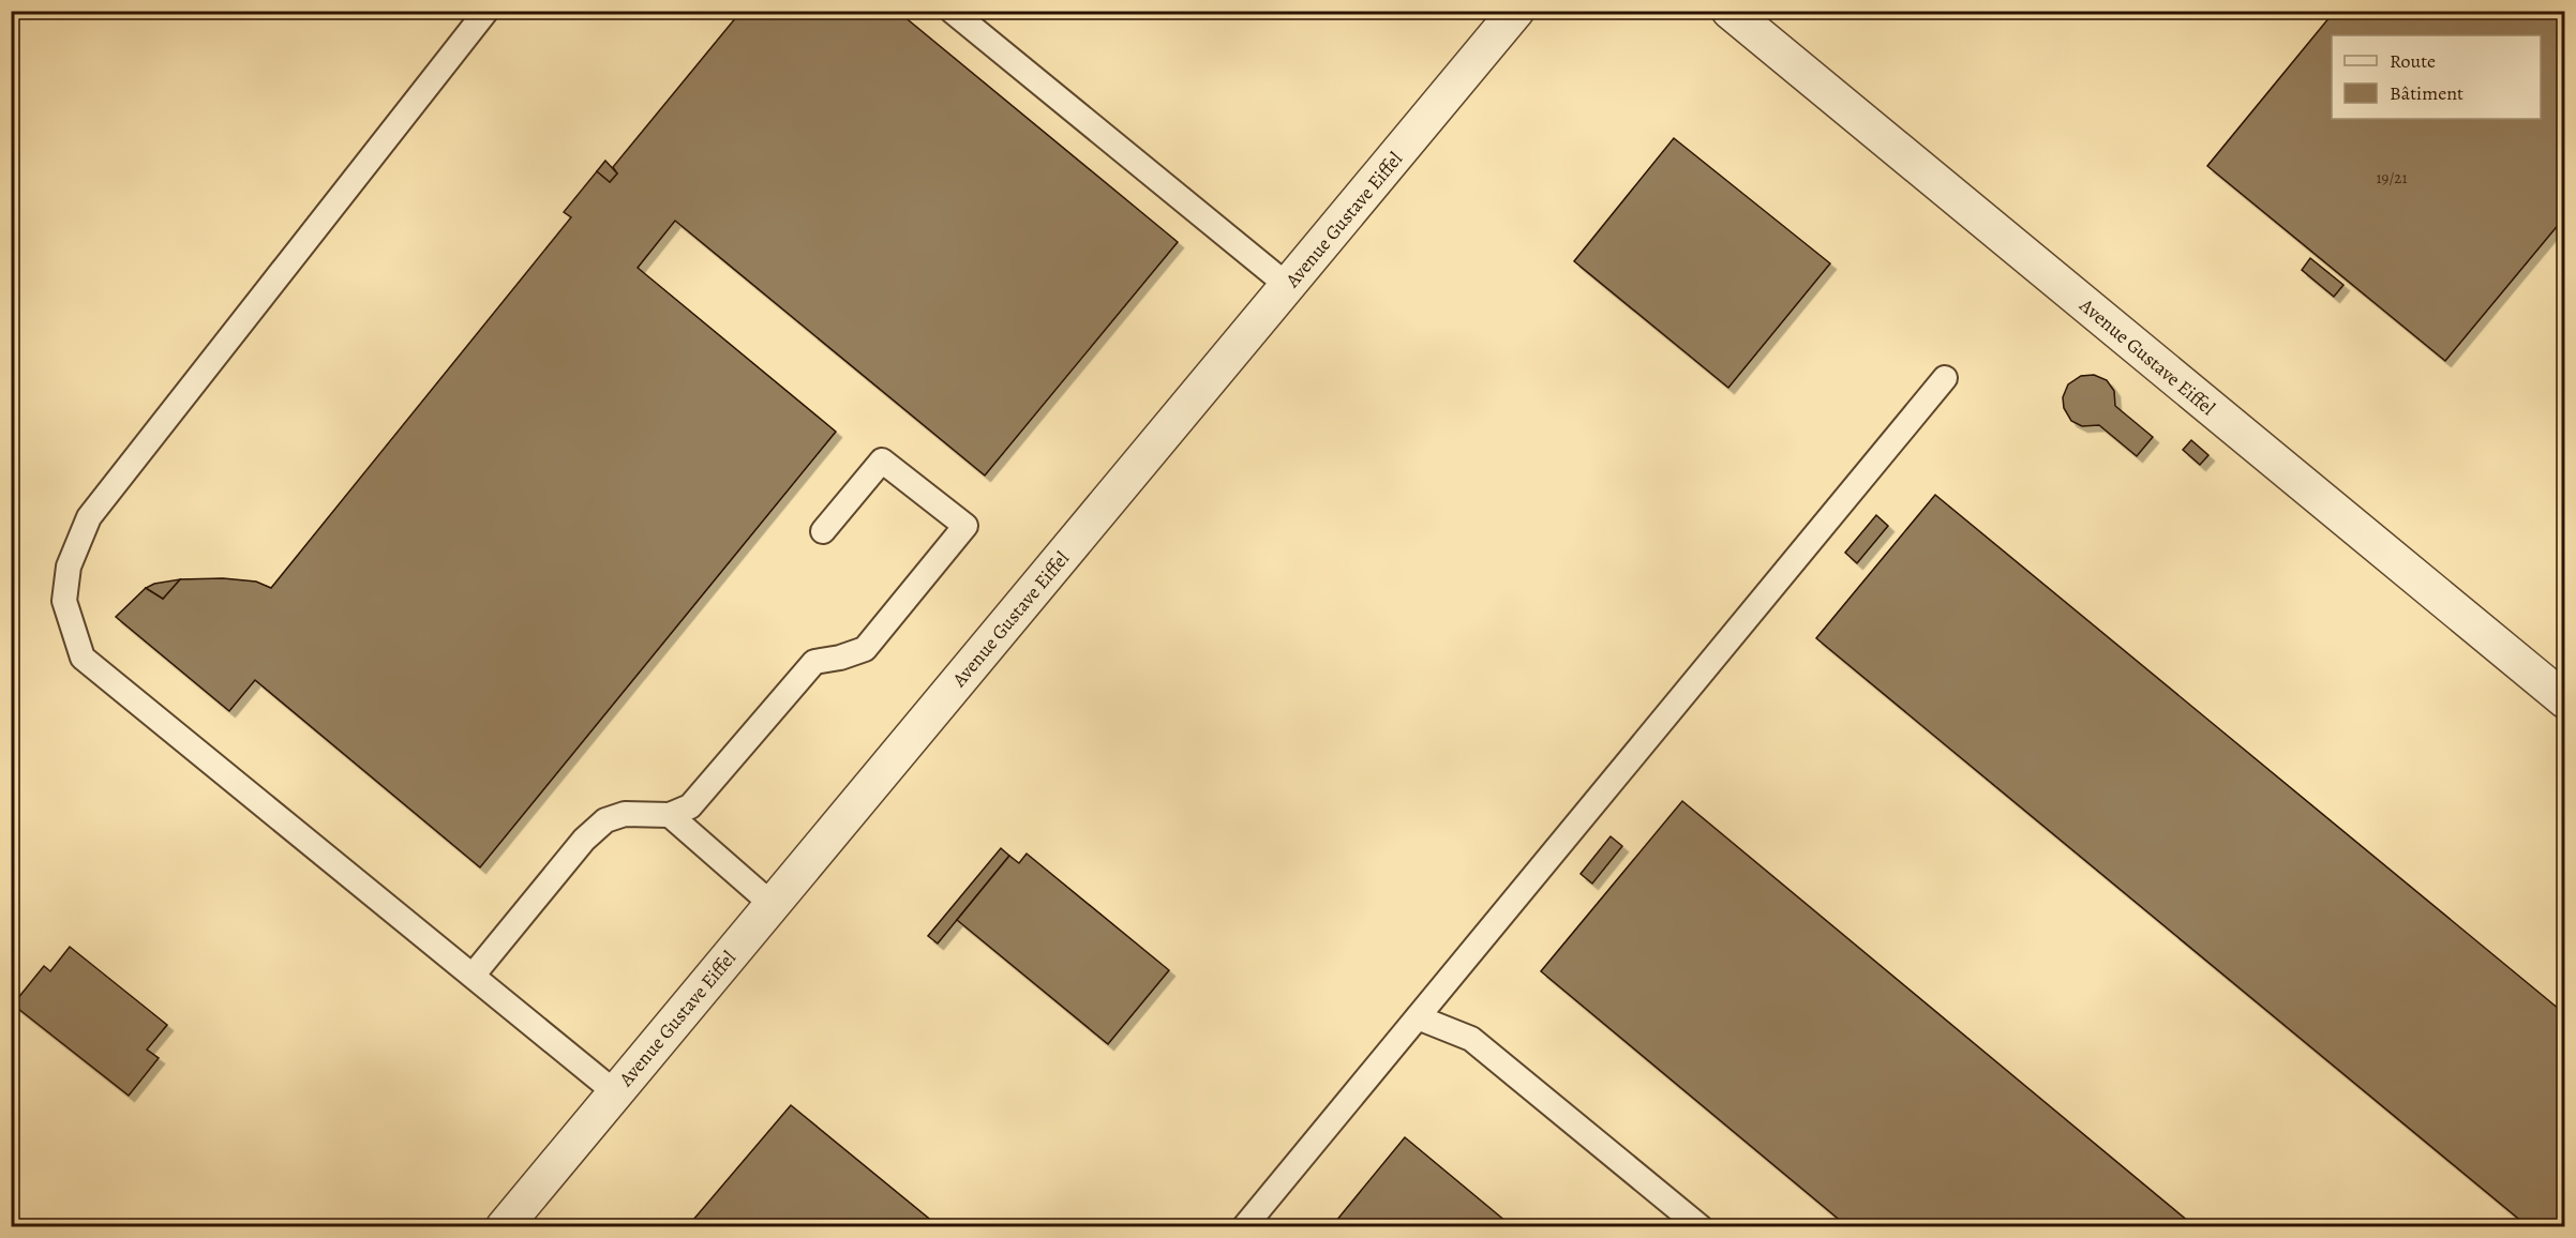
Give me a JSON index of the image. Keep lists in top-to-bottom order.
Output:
{
  "streets": {
    "street": ["Avenue Gustave Eiffel"]
  },
  "house_numbers": ["19/21"],
  "legend": ["Route", "Bâtiment"]
}
